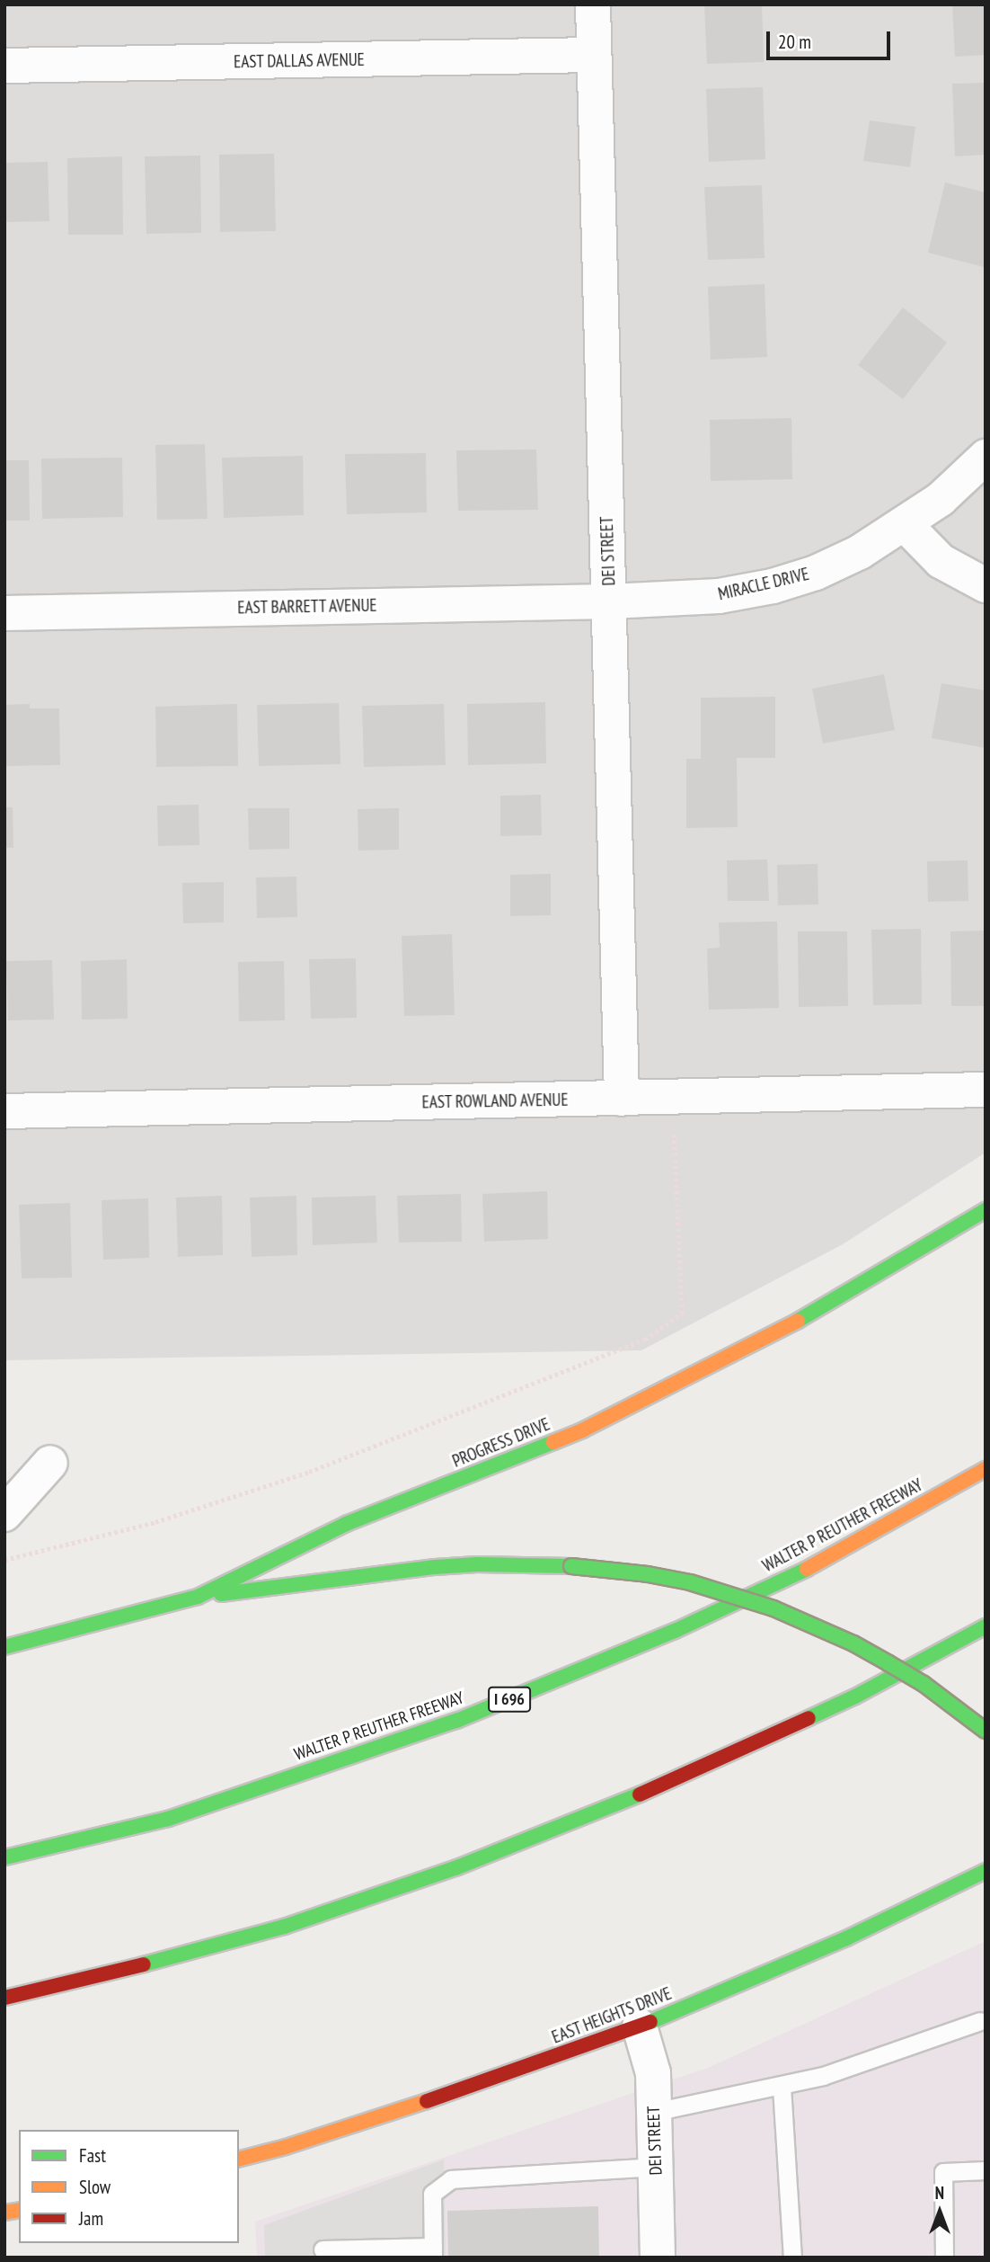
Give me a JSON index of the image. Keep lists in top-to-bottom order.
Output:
{
  "streets": {
    "main road": [
      "PROGRESS DRIVE",
      "WALTER P REUTHER FREEWAY",
      "I 696",
      "EAST HEIGHTS DRIVE"
    ],
    "street": [
      "EAST DALLAS AVENUE",
      "DEI STREET",
      "MIRACLE DRIVE",
      "EAST BARRETT AVENUE",
      "EAST ROWLAND AVENUE"
    ]
  },
  "crossings": [
    ["EAST DALLAS AVENUE", "DEI STREET"],
    ["DEI STREET", "MIRACLE DRIVE"],
    ["DEI STREET", "EAST BARRETT AVENUE"],
    ["DEI STREET", "EAST ROWLAND AVENUE"],
    ["DEI STREET", "EAST HEIGHTS DRIVE"],
    ["MIRACLE DRIVE", "EAST BARRETT AVENUE"]
  ],
  "legend": ["Fast", "Slow", "Jam"],
  "scale_bar": "20 m",
  "north": "top"
}
